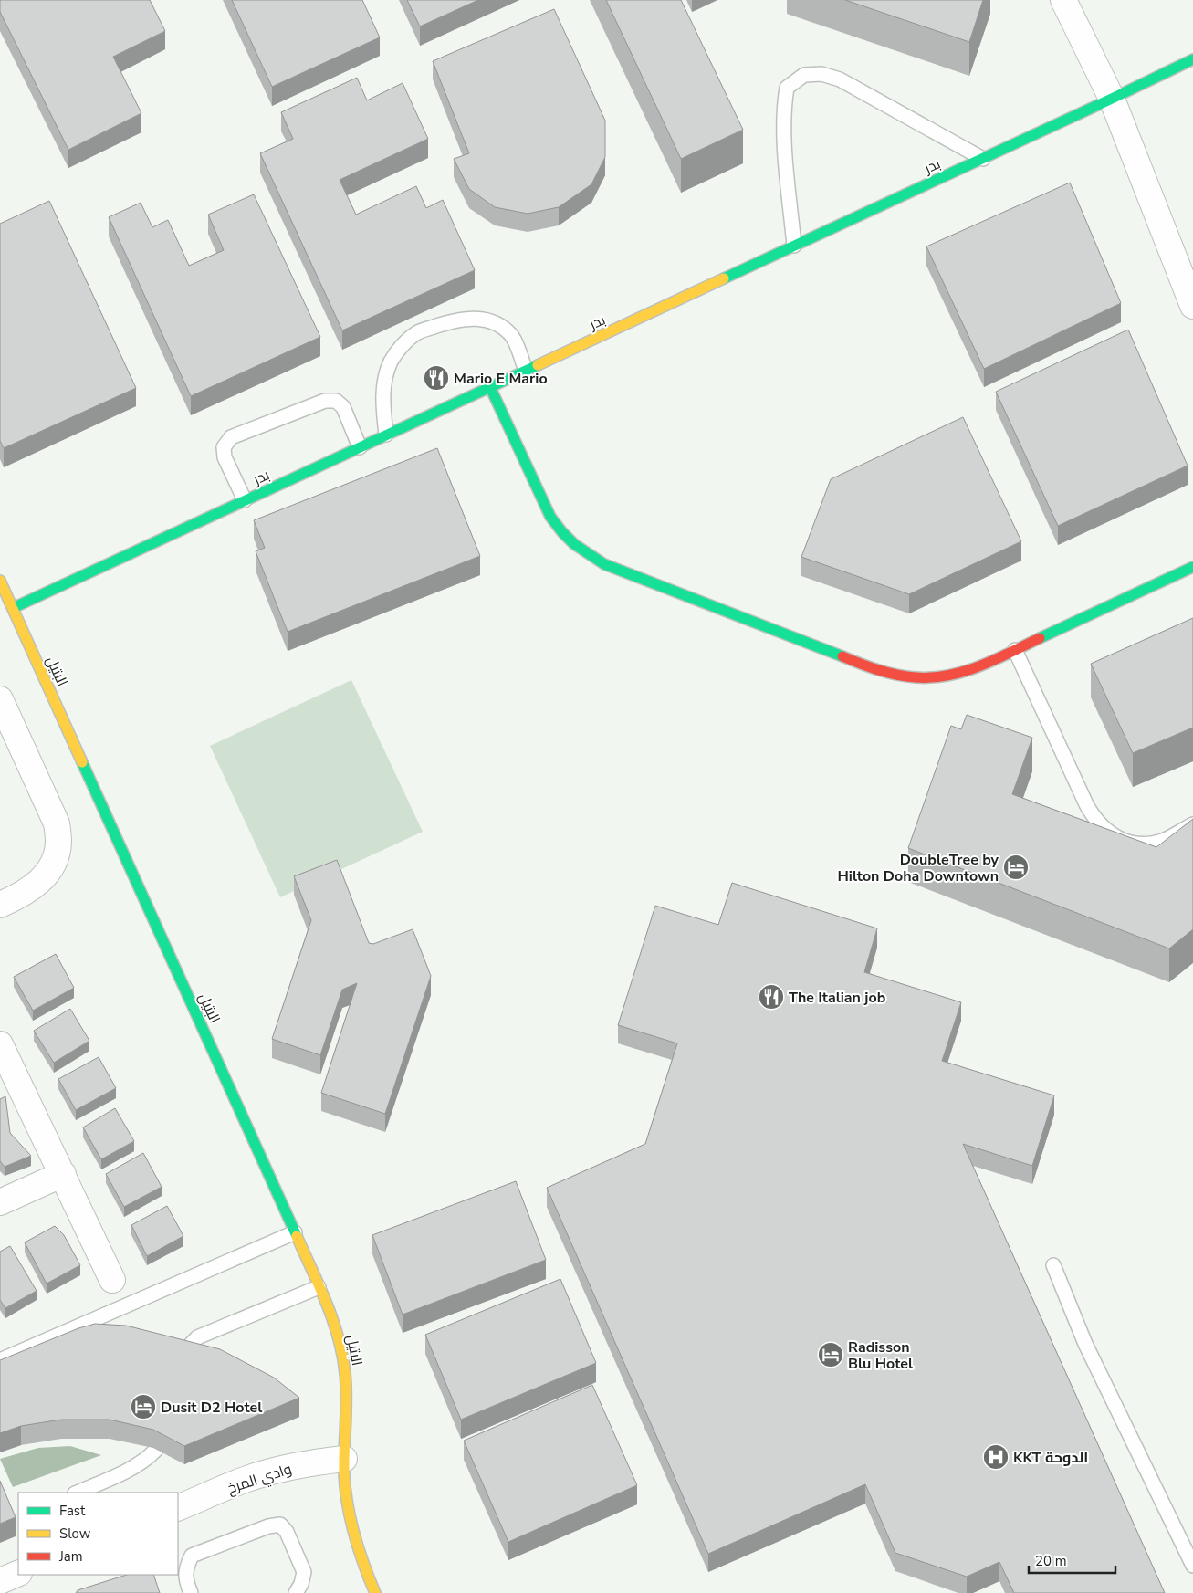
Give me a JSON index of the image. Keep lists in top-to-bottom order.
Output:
{
  "streets": {
    "street": ["بدر", "البتيل", "وادي المرخ"]
  },
  "crossings": [
    ["بدر", "البتيل"],
    ["البتيل", "وادي المرخ"]
  ],
  "places": {
    "restaurant": ["Mario E Mario", "The Italian job"],
    "hotel": ["DoubleTree by Hilton Doha Downtown", "Radisson Blu Hotel", "Dusit D2 Hotel"],
    "hospital": ["KKT الدوحة"]
  },
  "legend": ["Fast", "Slow", "Jam"],
  "scale_bar": "20 m"
}
